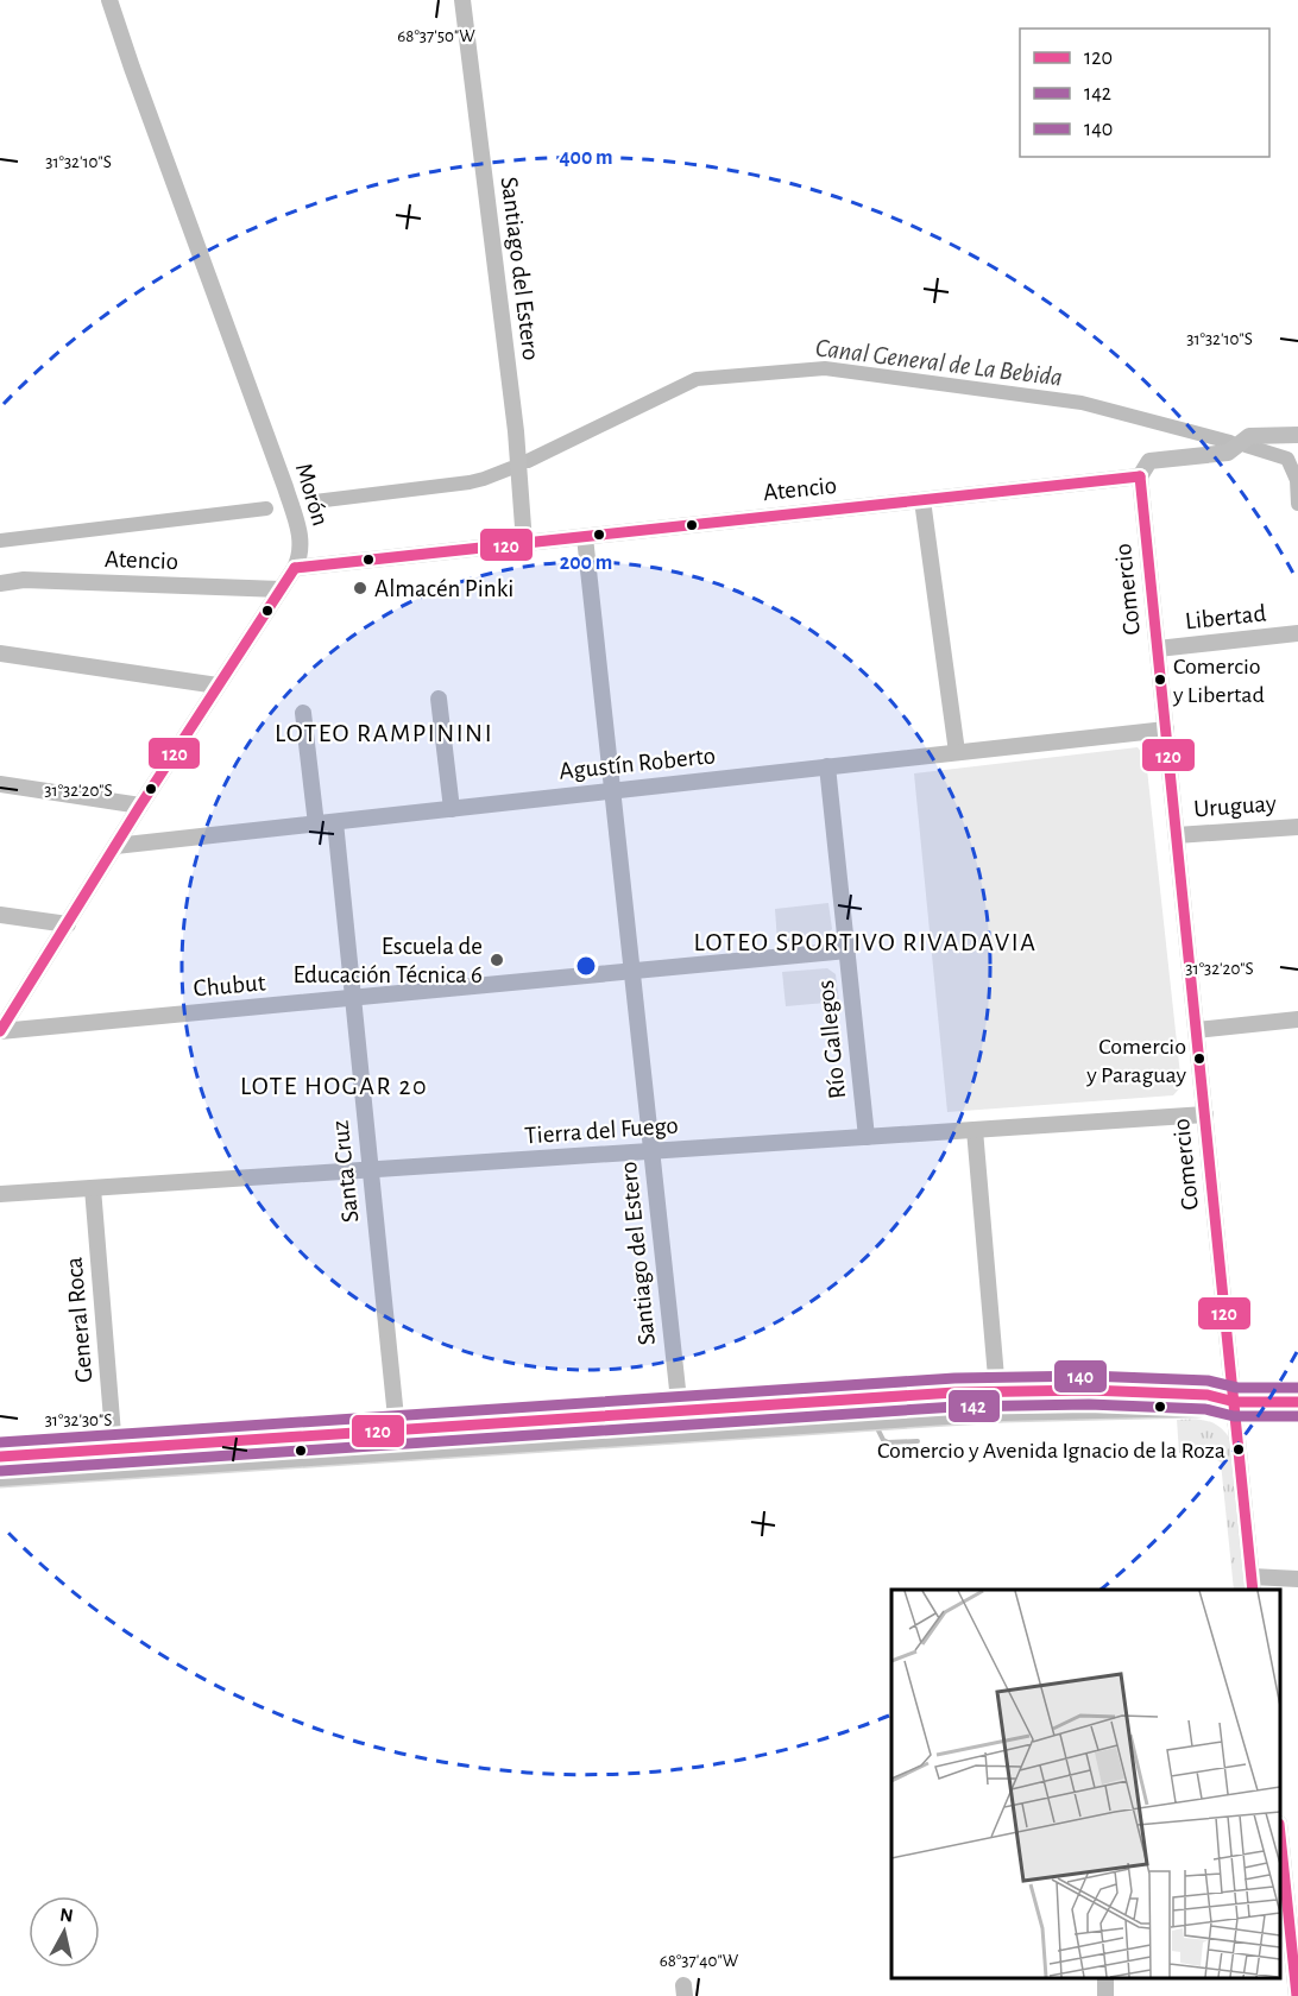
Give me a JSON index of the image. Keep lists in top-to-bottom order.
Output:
{
  "streets": {
    "street": [
      "Santiago del Estero",
      "Atencio",
      "Morón",
      "Comercio",
      "Libertad",
      "Agustín Roberto",
      "Uruguay",
      "Chubut",
      "Río Gallegos",
      "Tierra del Fuego",
      "Santa Cruz",
      "General Roca"
    ]
  },
  "crossings": [
    ["Santiago del Estero", "Atencio"],
    ["Santiago del Estero", "Agustín Roberto"],
    ["Santiago del Estero", "Chubut"],
    ["Santiago del Estero", "Tierra del Fuego"],
    ["Atencio", "Morón"],
    ["Atencio", "Comercio"],
    ["Morón", "Agustín Roberto"],
    ["Morón", "Chubut"],
    ["Comercio", "Libertad"],
    ["Comercio", "Agustín Roberto"],
    ["Comercio", "Uruguay"],
    ["Comercio", "Tierra del Fuego"],
    ["Agustín Roberto", "Río Gallegos"],
    ["Agustín Roberto", "Santa Cruz"],
    ["Chubut", "Río Gallegos"],
    ["Chubut", "Santa Cruz"],
    ["Río Gallegos", "Tierra del Fuego"],
    ["Tierra del Fuego", "Santa Cruz"],
    ["Tierra del Fuego", "General Roca"]
  ],
  "districts": ["LOTEO RAMPININI", "LOTEO SPORTIVO RIVADAVIA", "LOTE HOGAR 20"],
  "water": ["Canal General de La Bebida"],
  "places": [
    "Almacén Pinki",
    "Comercio y Libertad",
    "Escuela de Educación Técnica 6",
    "Comercio y Paraguay",
    "Comercio y Avenida Ignacio de la Roza"
  ],
  "lines": ["transit line 120", "transit line 140", "transit line 142"],
  "legend": ["120", "142", "140"],
  "north": "top",
  "coordinates": [
    "68°37'50\"W",
    "31°32'10\"S",
    "31°32'20\"S",
    "31°32'30\"S",
    "68°37'40\"W"
  ],
  "rings": ["400 m", "200 m"]
}
